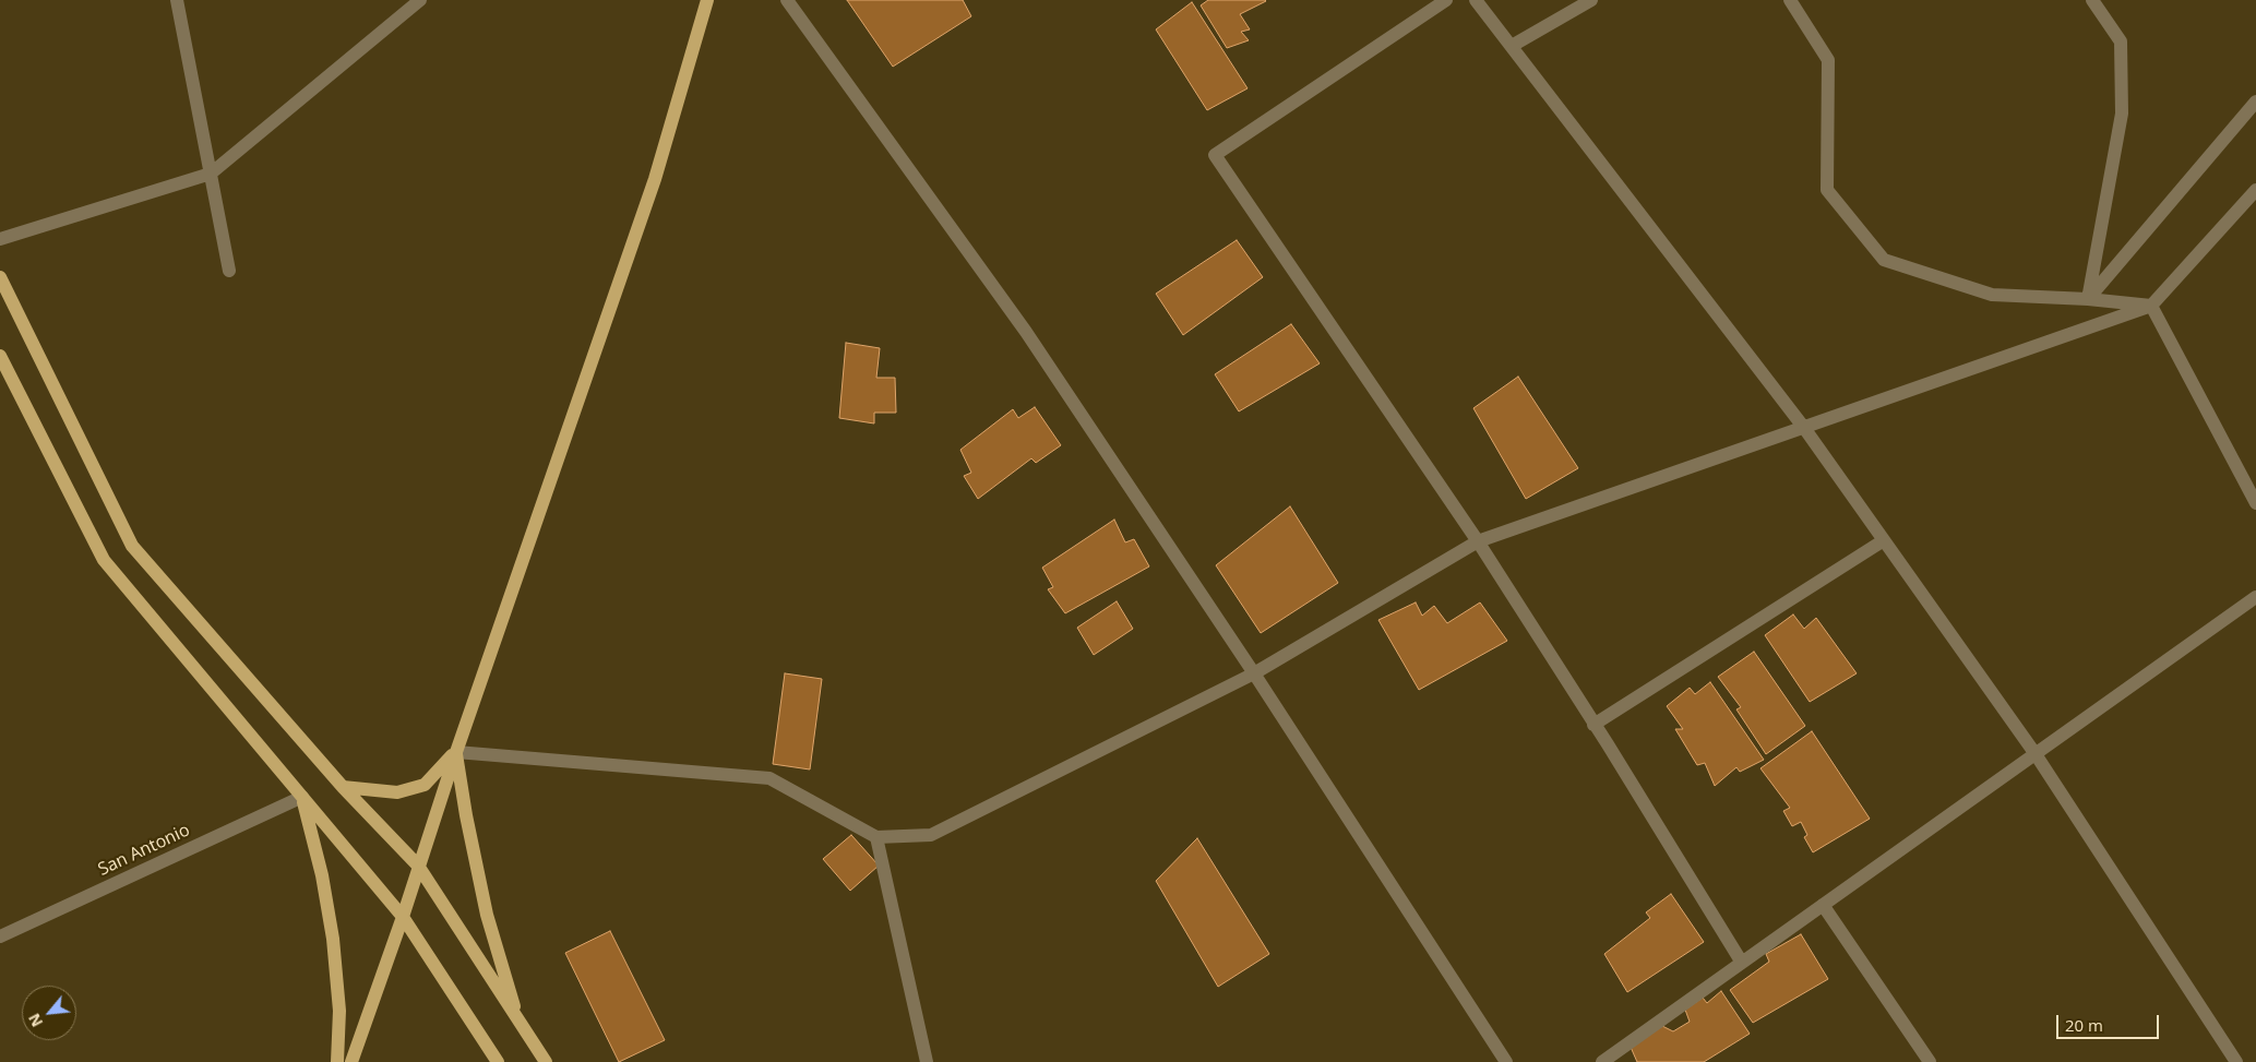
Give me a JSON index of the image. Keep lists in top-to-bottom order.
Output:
{
  "streets": {
    "street": ["San Antonio"]
  },
  "scale_bar": "20 m",
  "north": "bottom left"
}
